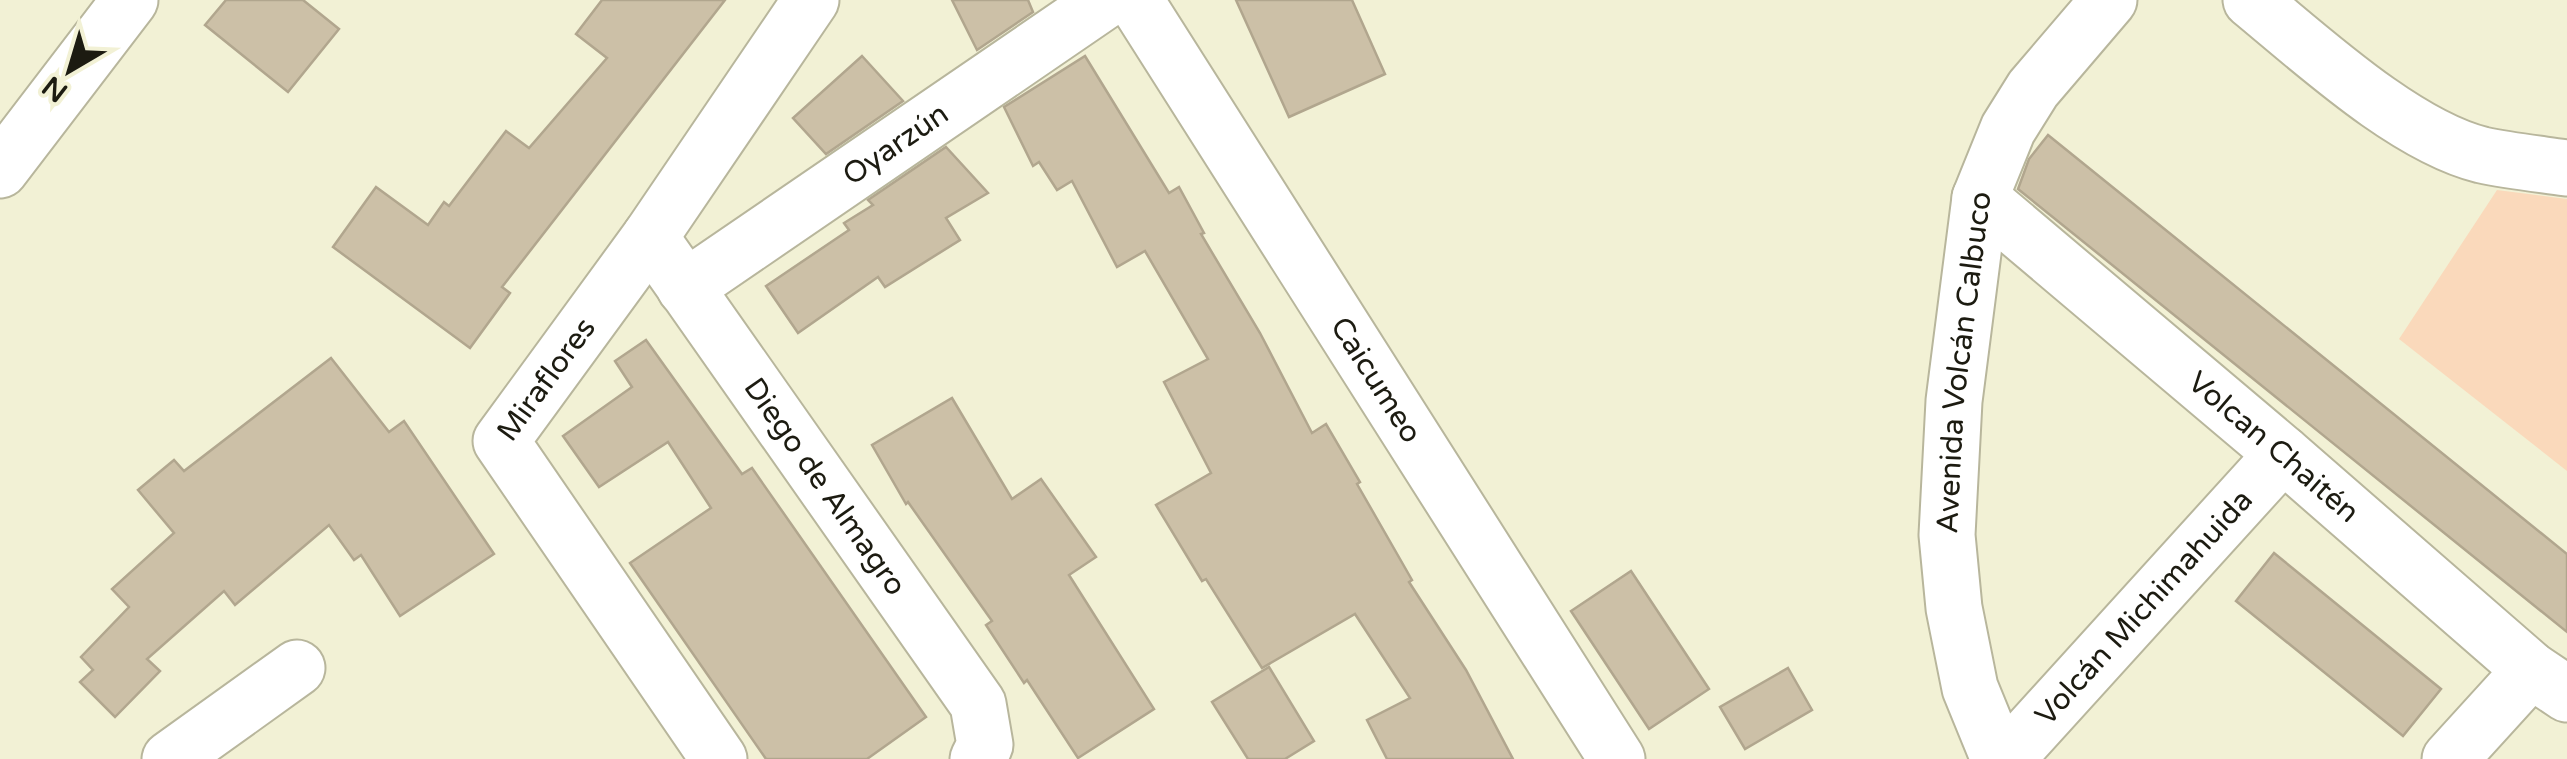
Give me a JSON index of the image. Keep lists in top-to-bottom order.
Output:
{
  "streets": {
    "street": [
      "Oyarzún",
      "Avenida Volcán Calbuco",
      "Miraflores",
      "Caicumeo",
      "Volcan Chaitén",
      "Diego de Almagro",
      "Volcán Michimahuida"
    ]
  },
  "crossings": [
    ["Oyarzún", "Diego de Almagro"],
    ["Avenida Volcán Calbuco", "Volcan Chaitén"],
    ["Avenida Volcán Calbuco", "Volcán Michimahuida"],
    ["Miraflores", "Diego de Almagro"],
    ["Volcan Chaitén", "Volcán Michimahuida"]
  ],
  "north": "bottom left"
}
